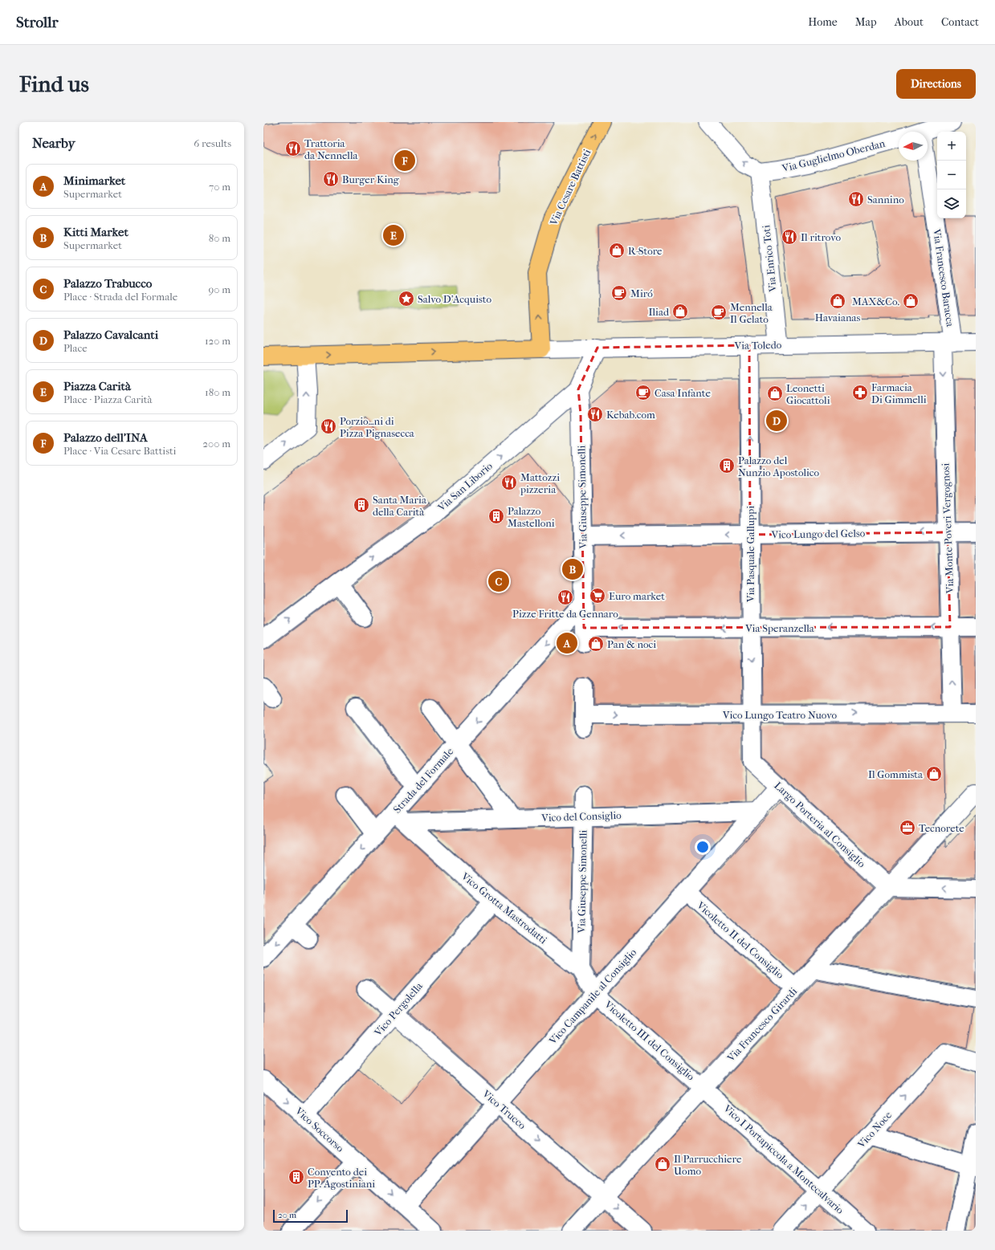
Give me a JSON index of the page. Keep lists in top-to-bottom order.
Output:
{
  "streets": {
    "main road": ["Via Cesare Battisti"],
    "street": [
      "Via Guglielmo Oberdan",
      "Via Enrico Toti",
      "Via Francesco Baracca",
      "Via Toledo",
      "Via San Liborio",
      "Via Giuseppe Simonelli",
      "Via Monte Poveri Vergognosi",
      "Vico Lungo del Gelso",
      "Via Pasquale Galluppi",
      "Via Speranzella",
      "Vico Lungo Teatro Nuovo",
      "Strada del Formale",
      "Vico del Consiglio",
      "Largo Porteria al Consiglio",
      "Vico Grotta Mastrodatti",
      "Vicoletto II del Consiglio",
      "Vico Campanile al Consiglio",
      "Vico Pergolella",
      "Via Francesco Girardi",
      "Vicoletto III del Consiglio",
      "Vico Trucco",
      "Vico Soccorso",
      "Vico Noce",
      "Vico I Portapiccola a Montecalvario"
    ]
  },
  "crossings": [
    ["Via Guglielmo Oberdan", "Via Enrico Toti"],
    ["Via Cesare Battisti", "Via Toledo"],
    ["Via Enrico Toti", "Via Toledo"],
    ["Via Francesco Baracca", "Via Toledo"],
    ["Via Francesco Baracca", "Via Monte Poveri Vergognosi"],
    ["Via Toledo", "Via San Liborio"],
    ["Via Toledo", "Via Monte Poveri Vergognosi"],
    ["Via Toledo", "Via Pasquale Galluppi"],
    ["Via San Liborio", "Via Giuseppe Simonelli"],
    ["Via Giuseppe Simonelli", "Vico Lungo del Gelso"],
    ["Via Giuseppe Simonelli", "Via Speranzella"],
    ["Via Giuseppe Simonelli", "Strada del Formale"],
    ["Via Giuseppe Simonelli", "Vico del Consiglio"],
    ["Via Giuseppe Simonelli", "Vico Grotta Mastrodatti"],
    ["Via Monte Poveri Vergognosi", "Vico Lungo del Gelso"],
    ["Via Monte Poveri Vergognosi", "Via Speranzella"],
    ["Via Monte Poveri Vergognosi", "Vico Lungo Teatro Nuovo"],
    ["Vico Lungo del Gelso", "Via Pasquale Galluppi"],
    ["Via Pasquale Galluppi", "Via Speranzella"],
    ["Via Pasquale Galluppi", "Vico Lungo Teatro Nuovo"],
    ["Via Pasquale Galluppi", "Largo Porteria al Consiglio"],
    ["Strada del Formale", "Vico del Consiglio"],
    ["Strada del Formale", "Vico Grotta Mastrodatti"],
    ["Vico del Consiglio", "Vico Grotta Mastrodatti"],
    ["Vico del Consiglio", "Vico Campanile al Consiglio"],
    ["Largo Porteria al Consiglio", "Vico Campanile al Consiglio"],
    ["Largo Porteria al Consiglio", "Via Francesco Girardi"],
    ["Vico Grotta Mastrodatti", "Vico Campanile al Consiglio"],
    ["Vico Grotta Mastrodatti", "Vico Pergolella"],
    ["Vico Grotta Mastrodatti", "Vicoletto III del Consiglio"],
    ["Vicoletto II del Consiglio", "Vico Campanile al Consiglio"],
    ["Vicoletto II del Consiglio", "Via Francesco Girardi"],
    ["Vico Campanile al Consiglio", "Vicoletto III del Consiglio"],
    ["Vico Campanile al Consiglio", "Vico Trucco"],
    ["Vico Campanile al Consiglio", "Vico Soccorso"],
    ["Vico Pergolella", "Vico Trucco"],
    ["Vico Pergolella", "Vico Soccorso"],
    ["Via Francesco Girardi", "Vicoletto III del Consiglio"],
    ["Via Francesco Girardi", "Vico Trucco"],
    ["Via Francesco Girardi", "Vico I Portapiccola a Montecalvario"],
    ["Vicoletto III del Consiglio", "Vico I Portapiccola a Montecalvario"],
    ["Vico Noce", "Vico I Portapiccola a Montecalvario"]
  ],
  "one_way": [
    "Via Cesare Battisti",
    "Via San Liborio",
    "Vico Lungo del Gelso",
    "Via Speranzella",
    "Vico Lungo Teatro Nuovo",
    "Strada del Formale",
    "Vico Trucco",
    "Vico Soccorso",
    "Vico Noce"
  ],
  "places": {
    "restaurant": [
      "Trattoria da Nennella",
      "Burger King",
      "Sannino",
      "Il ritrovo",
      "Kebab.com",
      "Porzio…ni di Pizza Pignasecca",
      "Mattozzi pizzeria",
      "Pizze Fritte da Gennaro"
    ],
    "shop": [
      "R-Store",
      "Havaianas",
      "MAX&Co.",
      "Iliad",
      "Leonetti Giocattoli",
      "Pan & noci",
      "Il Gommista",
      "Il Parrucchiere Uomo"
    ],
    "cafe": ["Miró", "Mennella Il Gelato", "Casa Infante"],
    "place": ["Salvo D'Acquisto"],
    "pharmacy": ["Farmacia Di Gimmelli"],
    "building": [
      "Palazzo del Nunzio Apostolico",
      "Santa Maria della Carità",
      "Palazzo Mastelloni",
      "Convento dei PP. Agostiniani"
    ],
    "supermarket": ["Euro market"],
    "office": ["Tecnorete"]
  },
  "scale_bar": "20 m",
  "north": "left",
  "page": {
    "header": "Strollr",
    "nav": [
      "Home",
      "Map",
      "About",
      "Contact"
    ],
    "buttons": "Directions",
    "title": "Find us",
    "heading": ["Nearby", "6 results"],
    "map_buttons": ["+", "−"],
    "pins": [
      "F",
      "E",
      "D",
      "B",
      "C",
      "A"
    ],
    "list": [
      {
        "mark": "A",
        "name": "Minimarket",
        "note": "Supermarket",
        "value": "70 m"
      },
      {
        "mark": "B",
        "name": "Kitti Market",
        "note": "Supermarket",
        "value": "80 m"
      },
      {
        "mark": "C",
        "name": "Palazzo Trabucco",
        "note": "Place · Strada del Formale",
        "value": "90 m"
      },
      {
        "mark": "D",
        "name": "Palazzo Cavalcanti",
        "note": "Place",
        "value": "120 m"
      },
      {
        "mark": "E",
        "name": "Piazza Carità",
        "note": "Place · Piazza Carità",
        "value": "180 m"
      },
      {
        "mark": "F",
        "name": "Palazzo dell'INA",
        "note": "Place · Via Cesare Battisti",
        "value": "200 m"
      }
    ],
    "scale": "20 m"
  }
}
